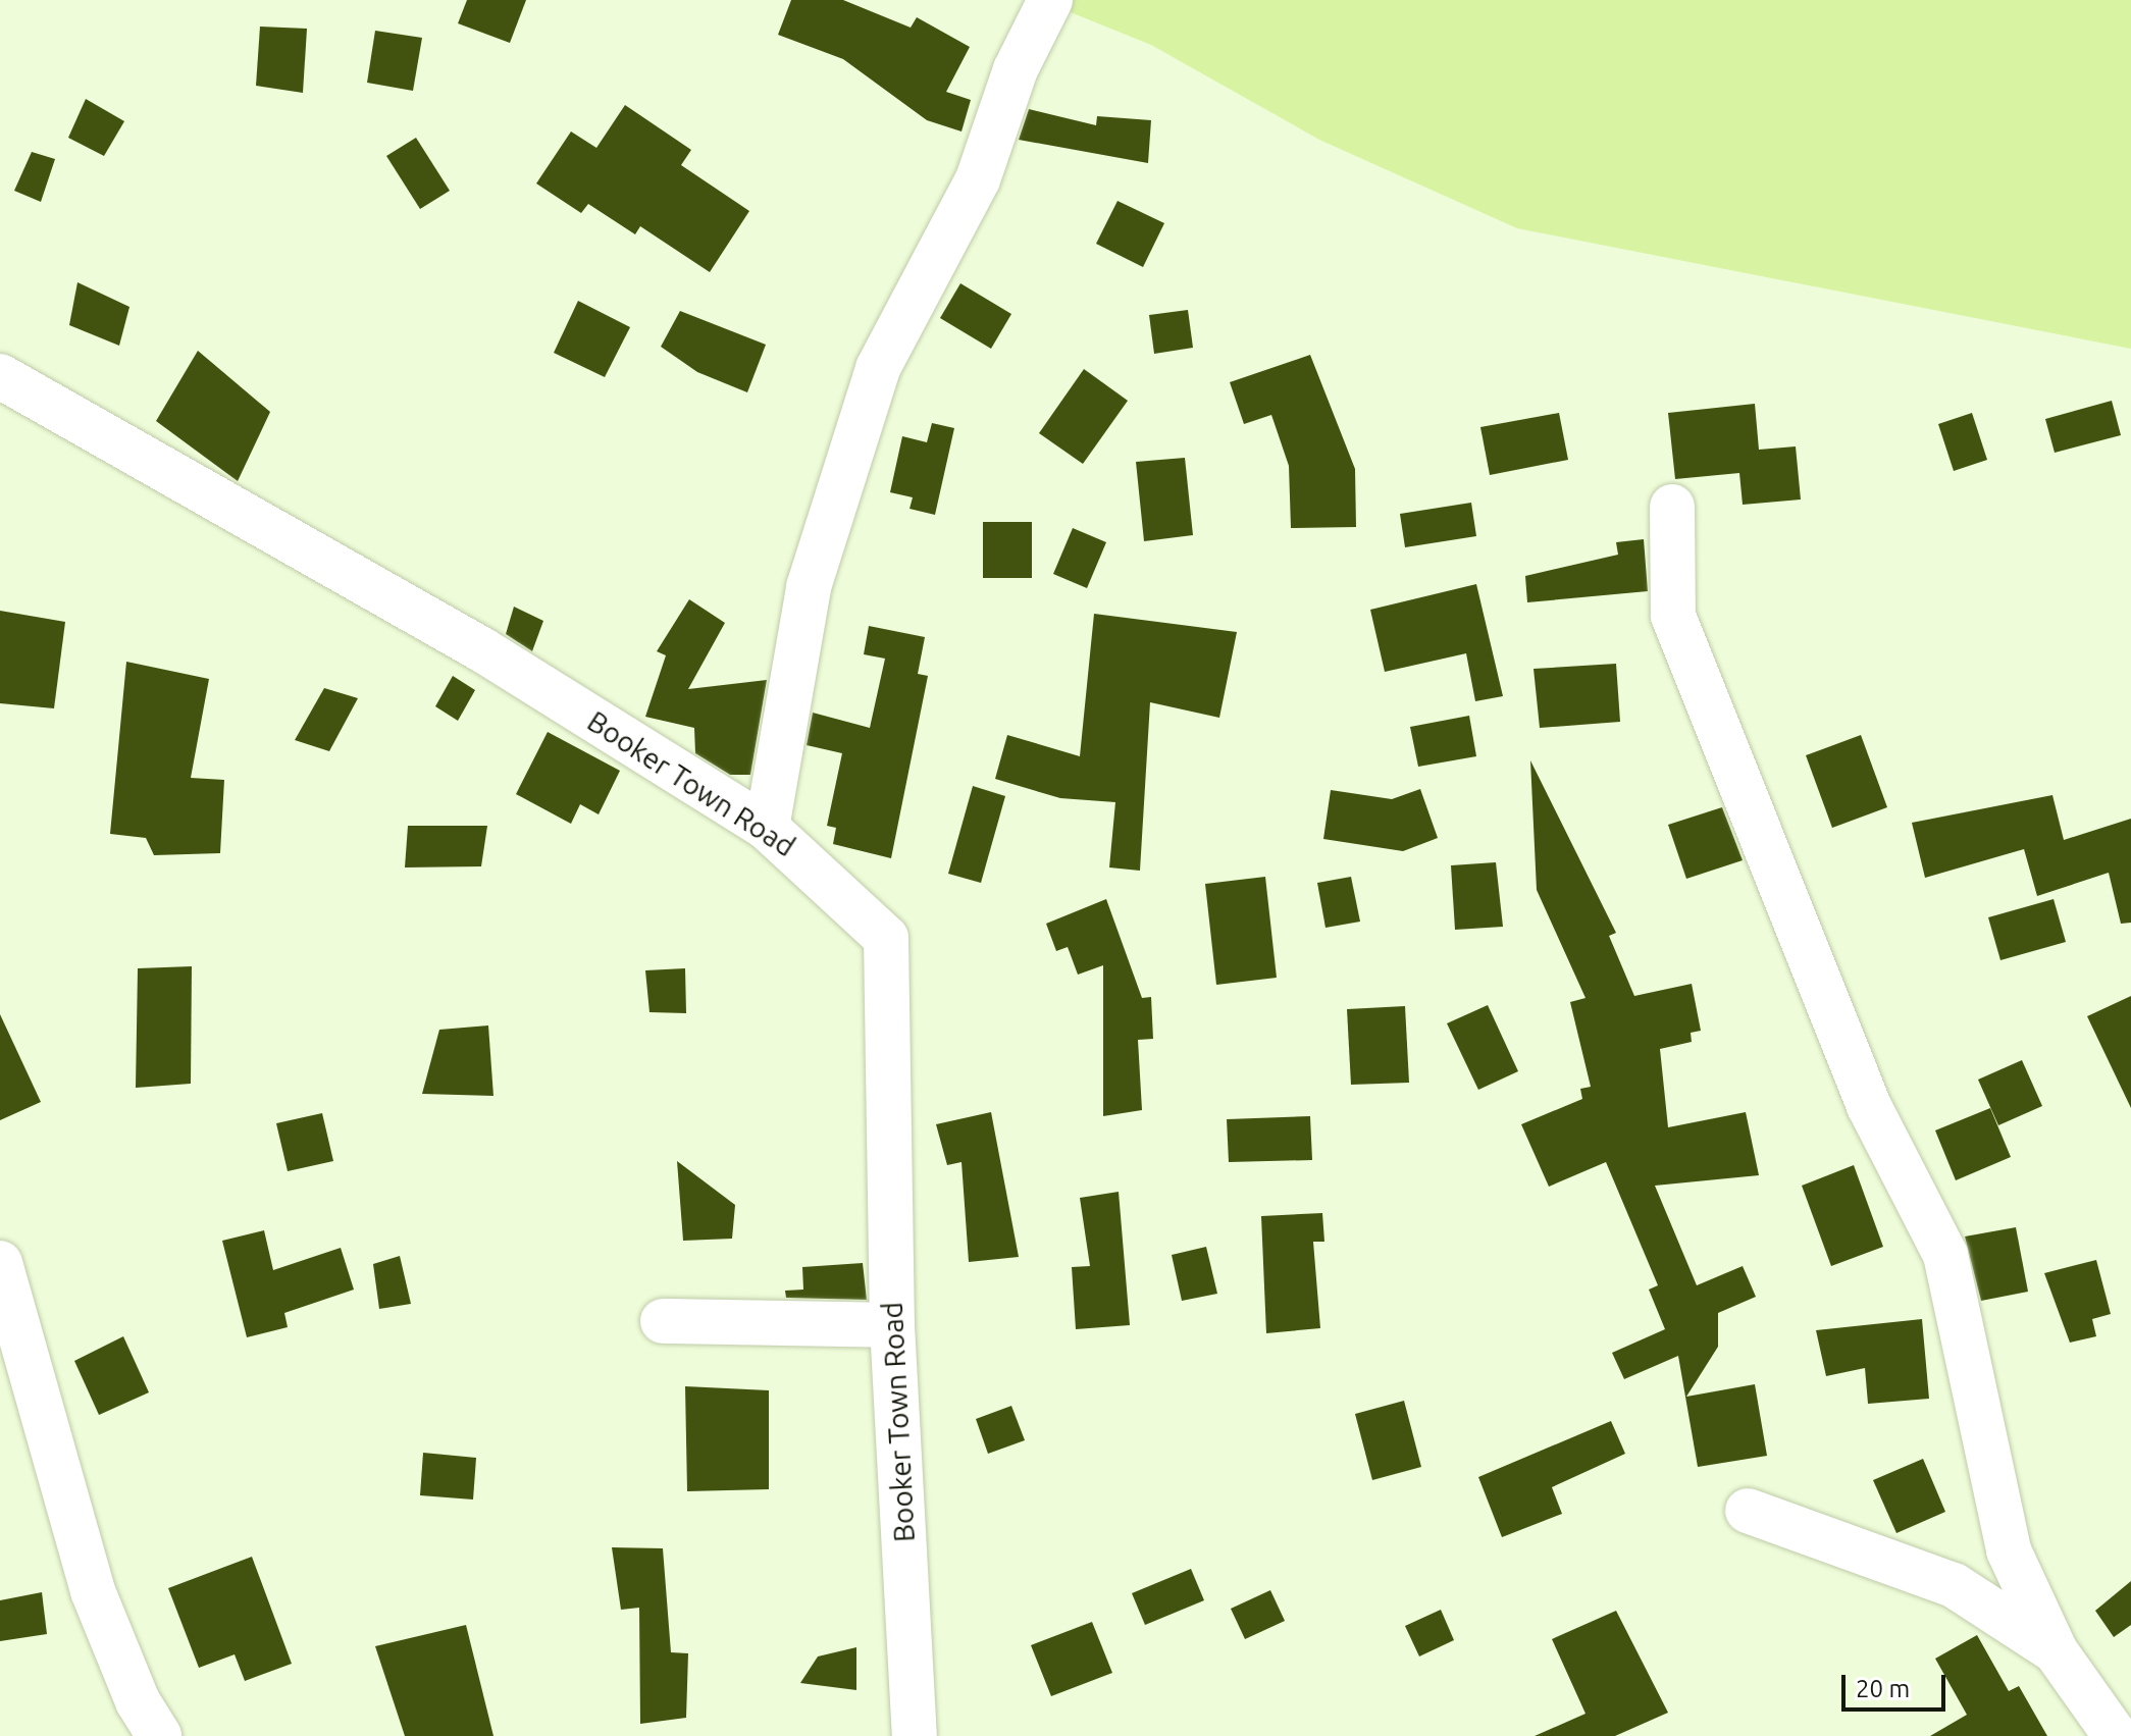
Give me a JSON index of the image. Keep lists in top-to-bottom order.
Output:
{
  "streets": {
    "street": ["Booker Town Road"]
  },
  "scale_bar": "20 m"
}
